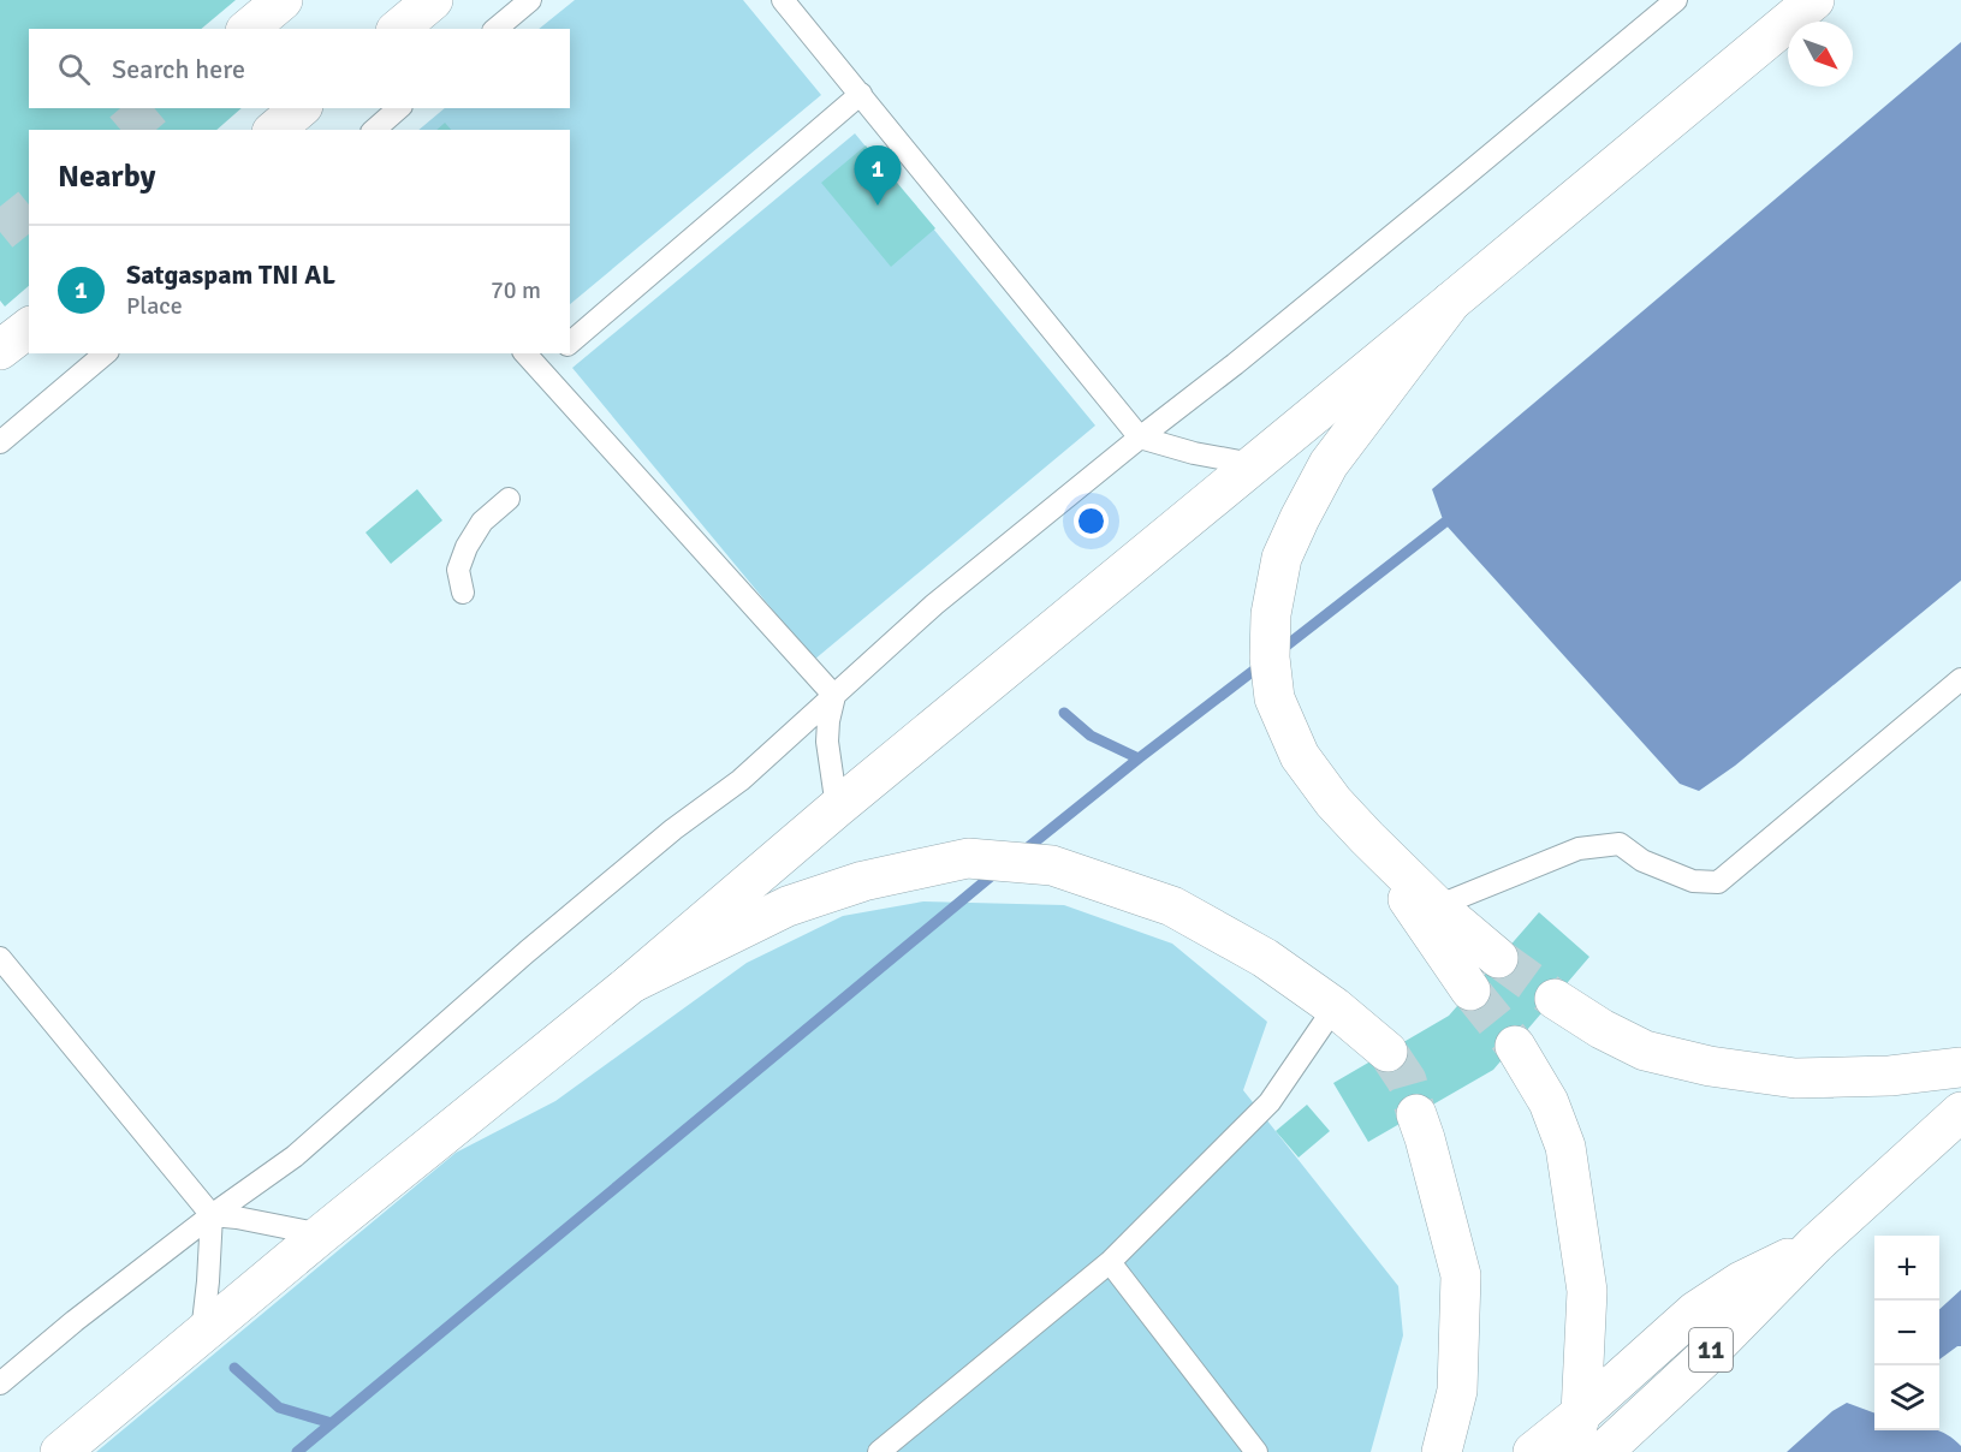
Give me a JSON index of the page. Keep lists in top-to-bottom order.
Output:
{
  "streets": {
    "main road": ["11"]
  },
  "north": "bottom right",
  "page": {
    "search": "Search here",
    "heading": "Nearby",
    "pins": "1",
    "list": [
      {
        "mark": "1",
        "name": "Satgaspam TNI AL",
        "note": "Place",
        "value": "70 m"
      }
    ],
    "map_buttons": ["+", "−"]
  }
}
